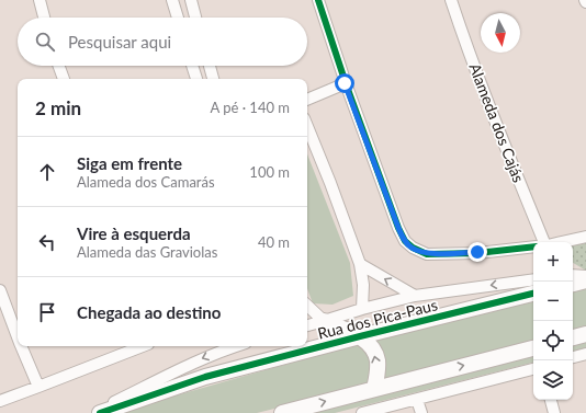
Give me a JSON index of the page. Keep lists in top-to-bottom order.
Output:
{
  "streets": {
    "street": ["Alameda dos Cajás", "Rua dos Pica-Paus"]
  },
  "north": "bottom",
  "page": {
    "search": "Pesquisar aqui",
    "heading": ["2 min", "A pé · 140 m"],
    "list": [
      ["Siga em frente", "Alameda dos Camarás", "100 m"],
      ["Vire à esquerda", "Alameda das Graviolas", "40 m"],
      "Chegada ao destino"
    ],
    "map_buttons": ["+", "−"]
  }
}
